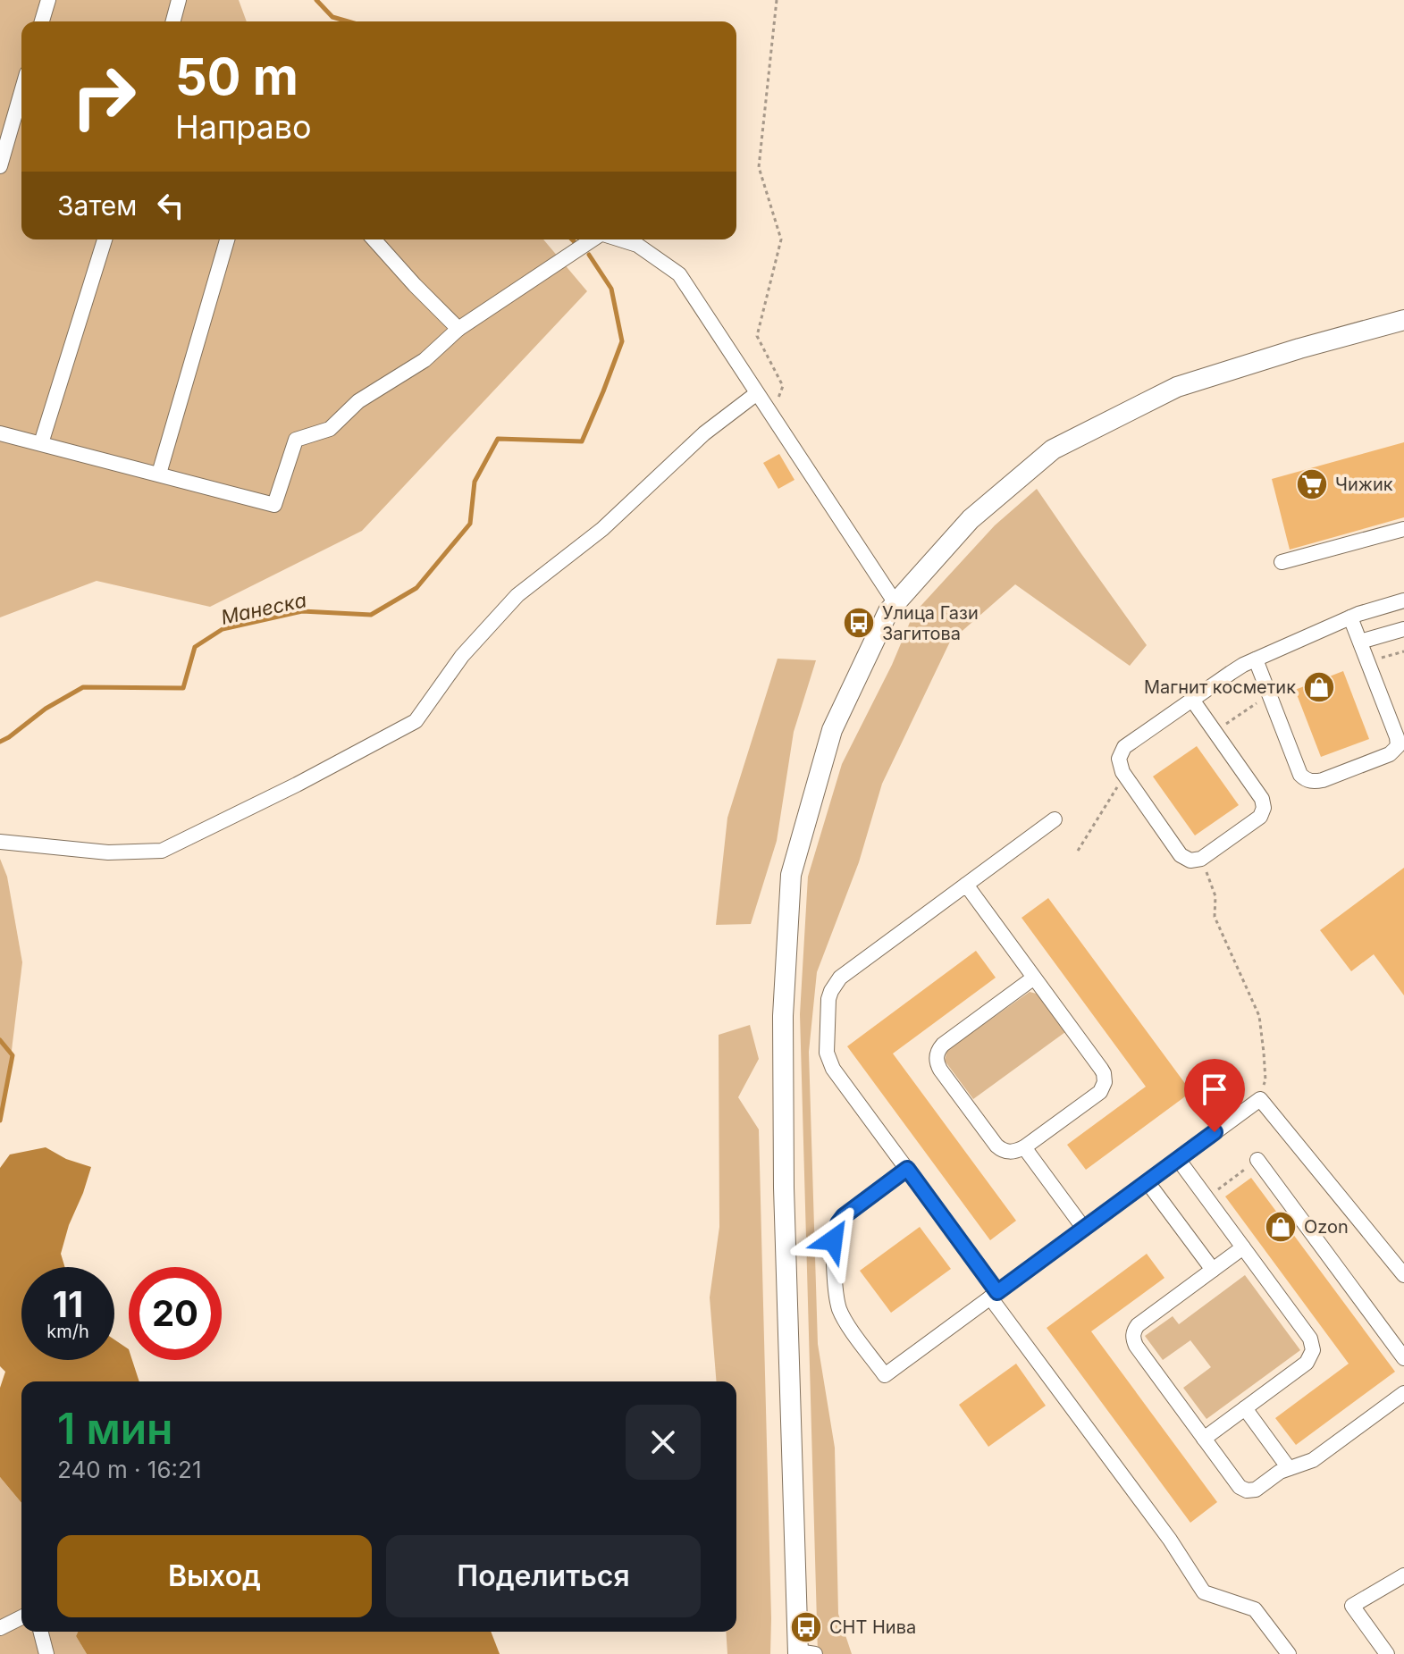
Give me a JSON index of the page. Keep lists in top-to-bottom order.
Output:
{
  "water": ["Манеска"],
  "places": {
    "supermarket": ["Чижик"],
    "bus stop": ["Улица Гази Загитова", "СНТ Нива"],
    "shop": ["Магнит косметик", "Ozon"]
  },
  "page": {
    "turn": ["50 m", "Направо"],
    "then": "Затем",
    "speed": "11 km/h",
    "limit": "20",
    "heading": ["1 мин", "240 m · 16:21"],
    "buttons": ["Выход", "Поделиться"]
  }
}
